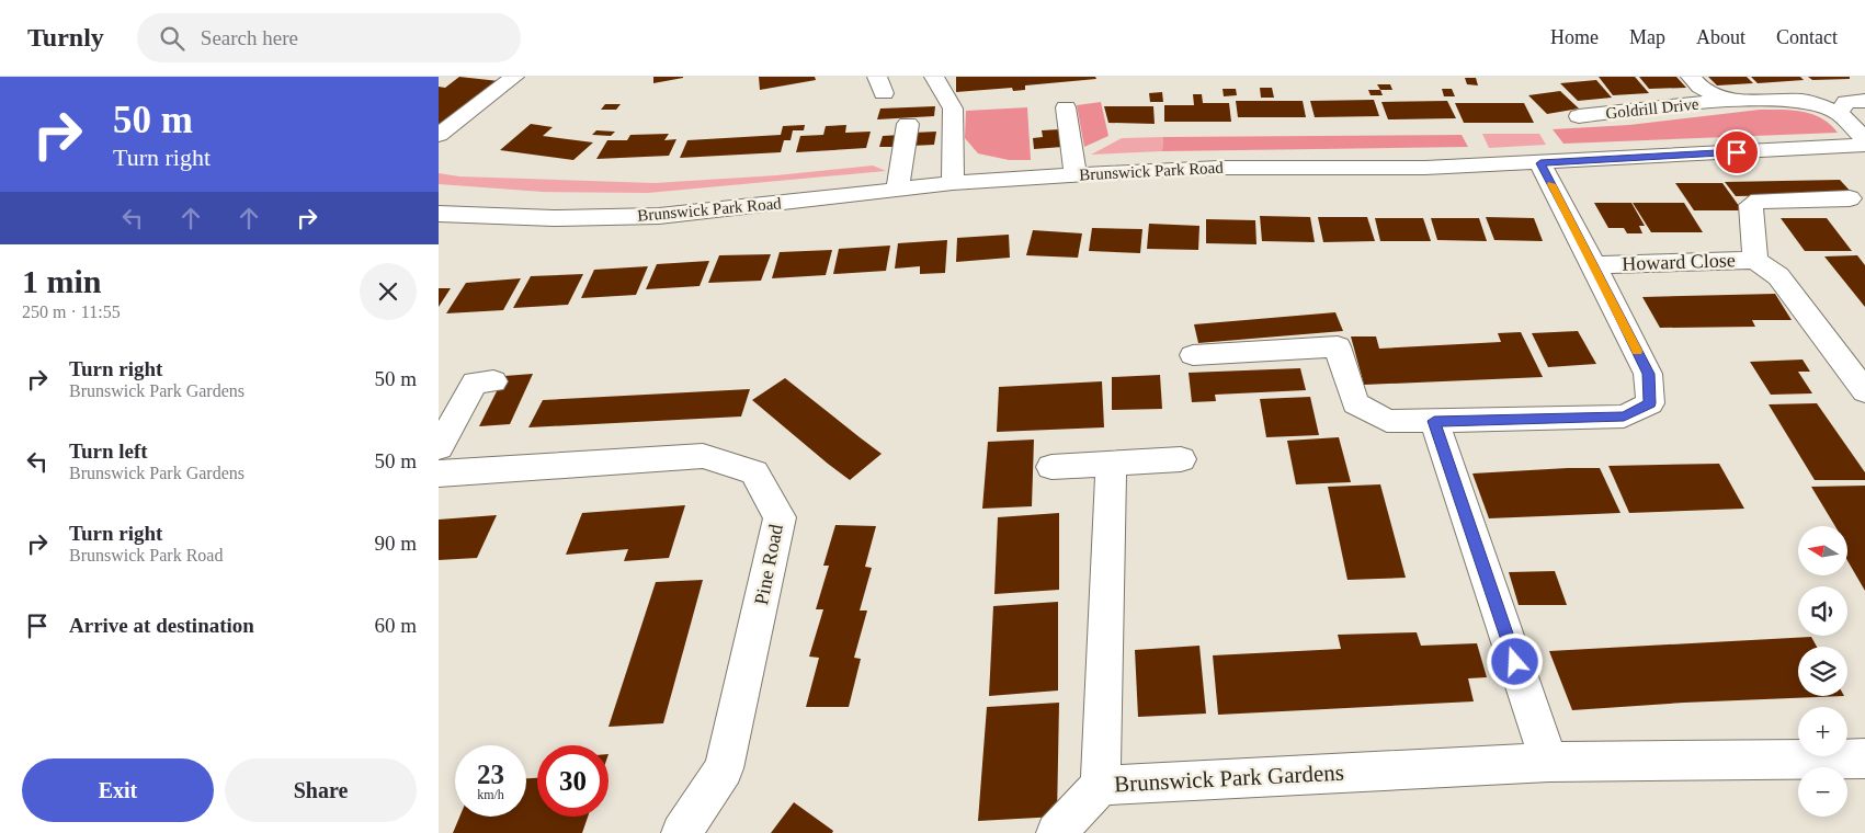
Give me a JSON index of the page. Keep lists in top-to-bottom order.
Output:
{
  "streets": {
    "street": [
      "Goldrill Drive",
      "Brunswick Park Road",
      "Howard Close",
      "Pine Road",
      "Brunswick Park Gardens"
    ]
  },
  "north": "left",
  "page": {
    "header": "Turnly",
    "search": "Search here",
    "nav": [
      "Home",
      "Map",
      "About",
      "Contact"
    ],
    "turn": ["50 m", "Turn right"],
    "heading": ["1 min", "250 m · 11:55"],
    "list": [
      {
        "name": "Turn right",
        "note": "Brunswick Park Gardens",
        "value": "50 m"
      },
      {
        "name": "Turn left",
        "note": "Brunswick Park Gardens",
        "value": "50 m"
      },
      {
        "name": "Turn right",
        "note": "Brunswick Park Road",
        "value": "90 m"
      },
      {
        "name": "Arrive at destination",
        "value": "60 m"
      }
    ],
    "map_buttons": ["+", "−"],
    "speed": "23 km/h",
    "limit": "30",
    "buttons": ["Exit", "Share"]
  }
}
